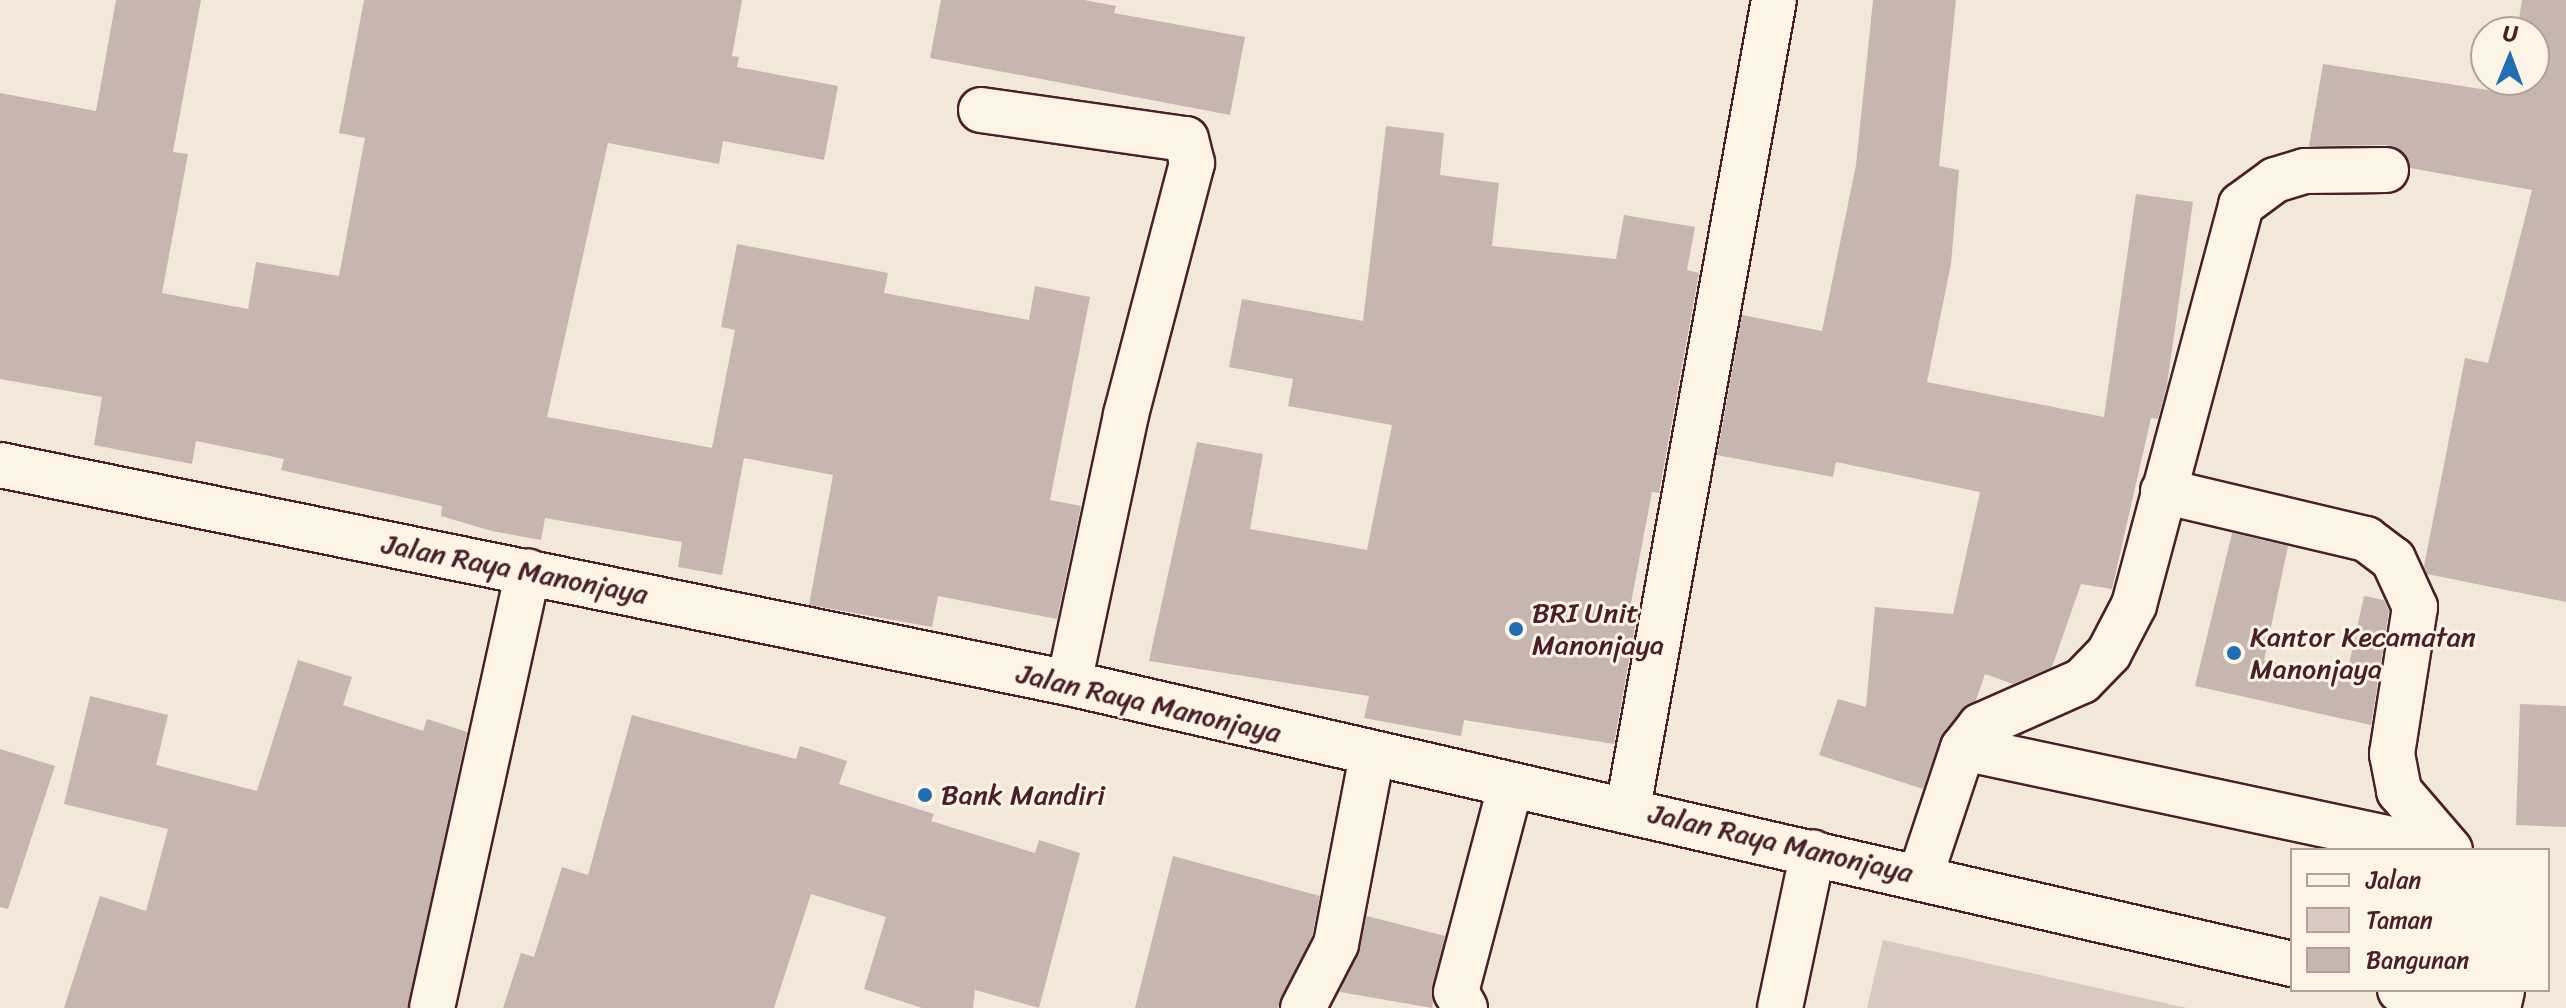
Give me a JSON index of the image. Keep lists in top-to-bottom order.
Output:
{
  "streets": {
    "main road": ["Jalan Raya Manonjaya"]
  },
  "places": ["BRI Unit Manonjaya", "Kantor Kecamatan Manonjaya", "Bank Mandiri"],
  "legend": ["Jalan", "Taman", "Bangunan"],
  "north": "top"
}
